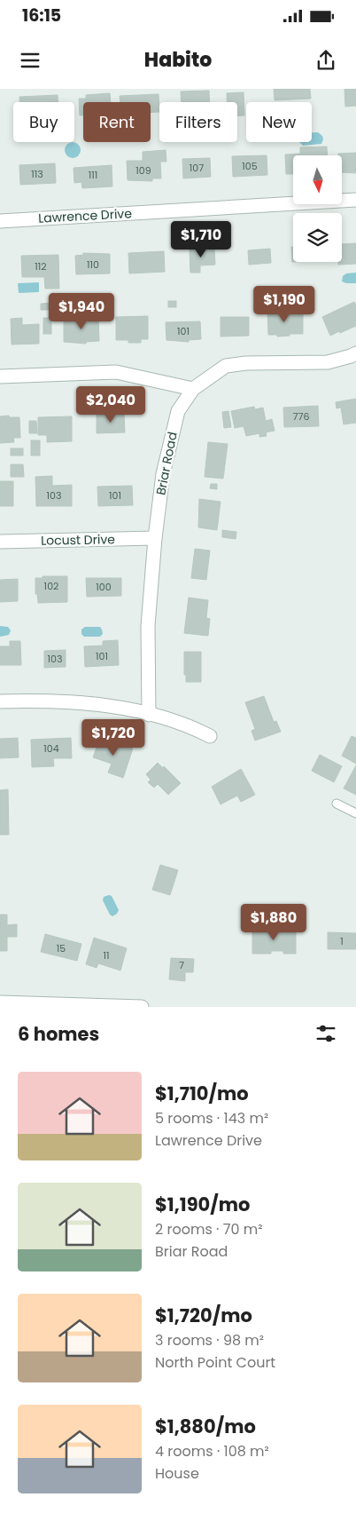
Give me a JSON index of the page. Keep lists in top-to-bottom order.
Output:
{
  "streets": {
    "street": ["Lawrence Drive", "Briar Road", "Locust Drive"]
  },
  "crossings": [
    ["Briar Road", "Locust Drive"]
  ],
  "house_numbers": [
    "105",
    "107",
    "109",
    "113",
    "111",
    "110",
    "112",
    "101",
    "776",
    "103",
    "101",
    "102",
    "100",
    "101",
    "103",
    "104",
    "1",
    "15",
    "11",
    "7"
  ],
  "north": "bottom",
  "page": {
    "status": "16:15",
    "header": "Habito",
    "chip": [
      "Buy",
      "Rent",
      "Filters",
      "New"
    ],
    "price": [
      "$1,710",
      "$1,190",
      "$1,940",
      "$2,040",
      "$1,720",
      "$1,880"
    ],
    "heading": "6 homes",
    "list": [
      {
        "name": "$1,710/mo",
        "note": "5 rooms · 143 m² · Lawrence Drive"
      },
      {
        "name": "$1,190/mo",
        "note": "2 rooms · 70 m² · Briar Road"
      },
      {
        "name": "$1,720/mo",
        "note": "3 rooms · 98 m² · North Point Court"
      },
      {
        "name": "$1,880/mo",
        "note": "4 rooms · 108 m² · House"
      }
    ]
  }
}
